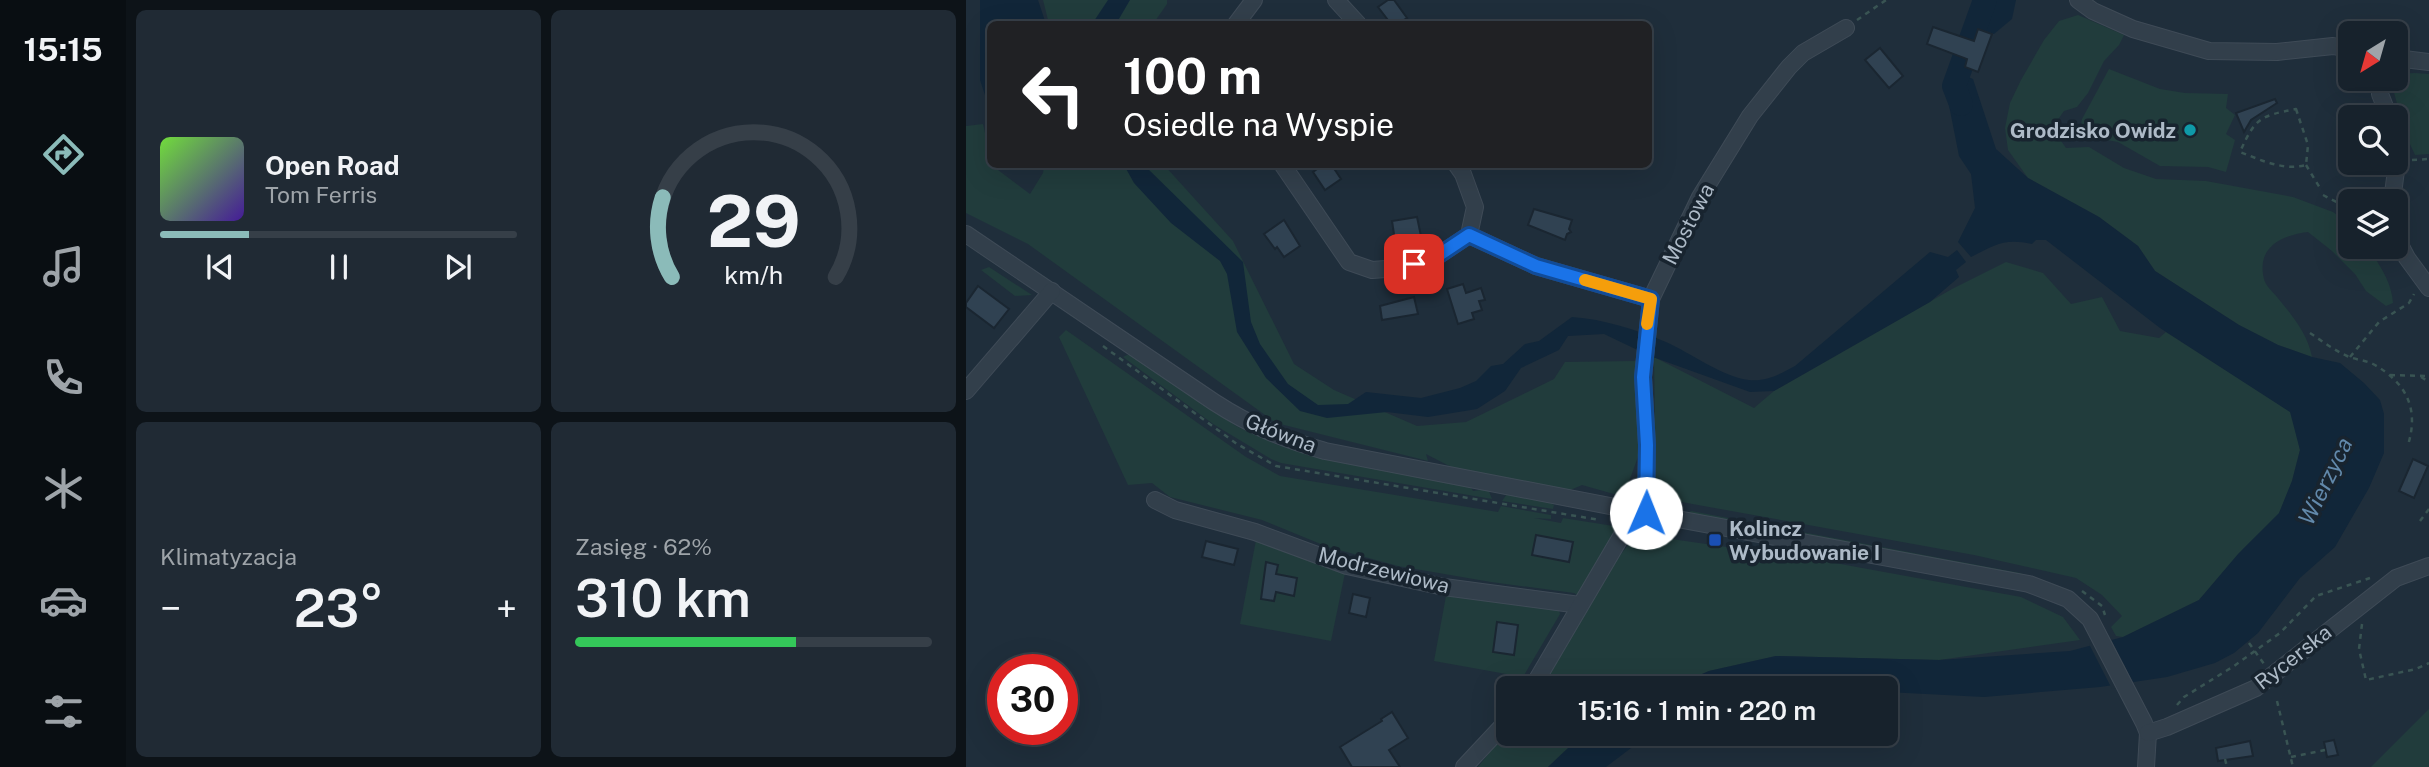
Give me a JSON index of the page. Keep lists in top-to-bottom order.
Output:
{
  "streets": {
    "street": [
      "Mostowa",
      "Główna",
      "Modrzewiowa",
      "Rycerska"
    ]
  },
  "crossings": [
    ["Mostowa", "Główna"],
    ["Główna", "Rycerska"]
  ],
  "water": ["Wierzyca"],
  "places": {
    "other": ["Grodzisko Owidz"],
    "transit": ["Kolincz Wybudowanie I"]
  },
  "north": "bottom left",
  "page": {
    "tabs": "15:15",
    "turn": ["100 m", "Osiedle na Wyspie"],
    "song": ["Open Road", "Tom Ferris"],
    "tile": [
      "Klimatyzacja",
      ["Zasięg · 62%", "310 km"]
    ],
    "heat": ["−", "23°", "+"],
    "limit": "30",
    "trip": "15:16 · 1 min · 220 m",
    "gauge": ["29", "km/h"]
  }
}
